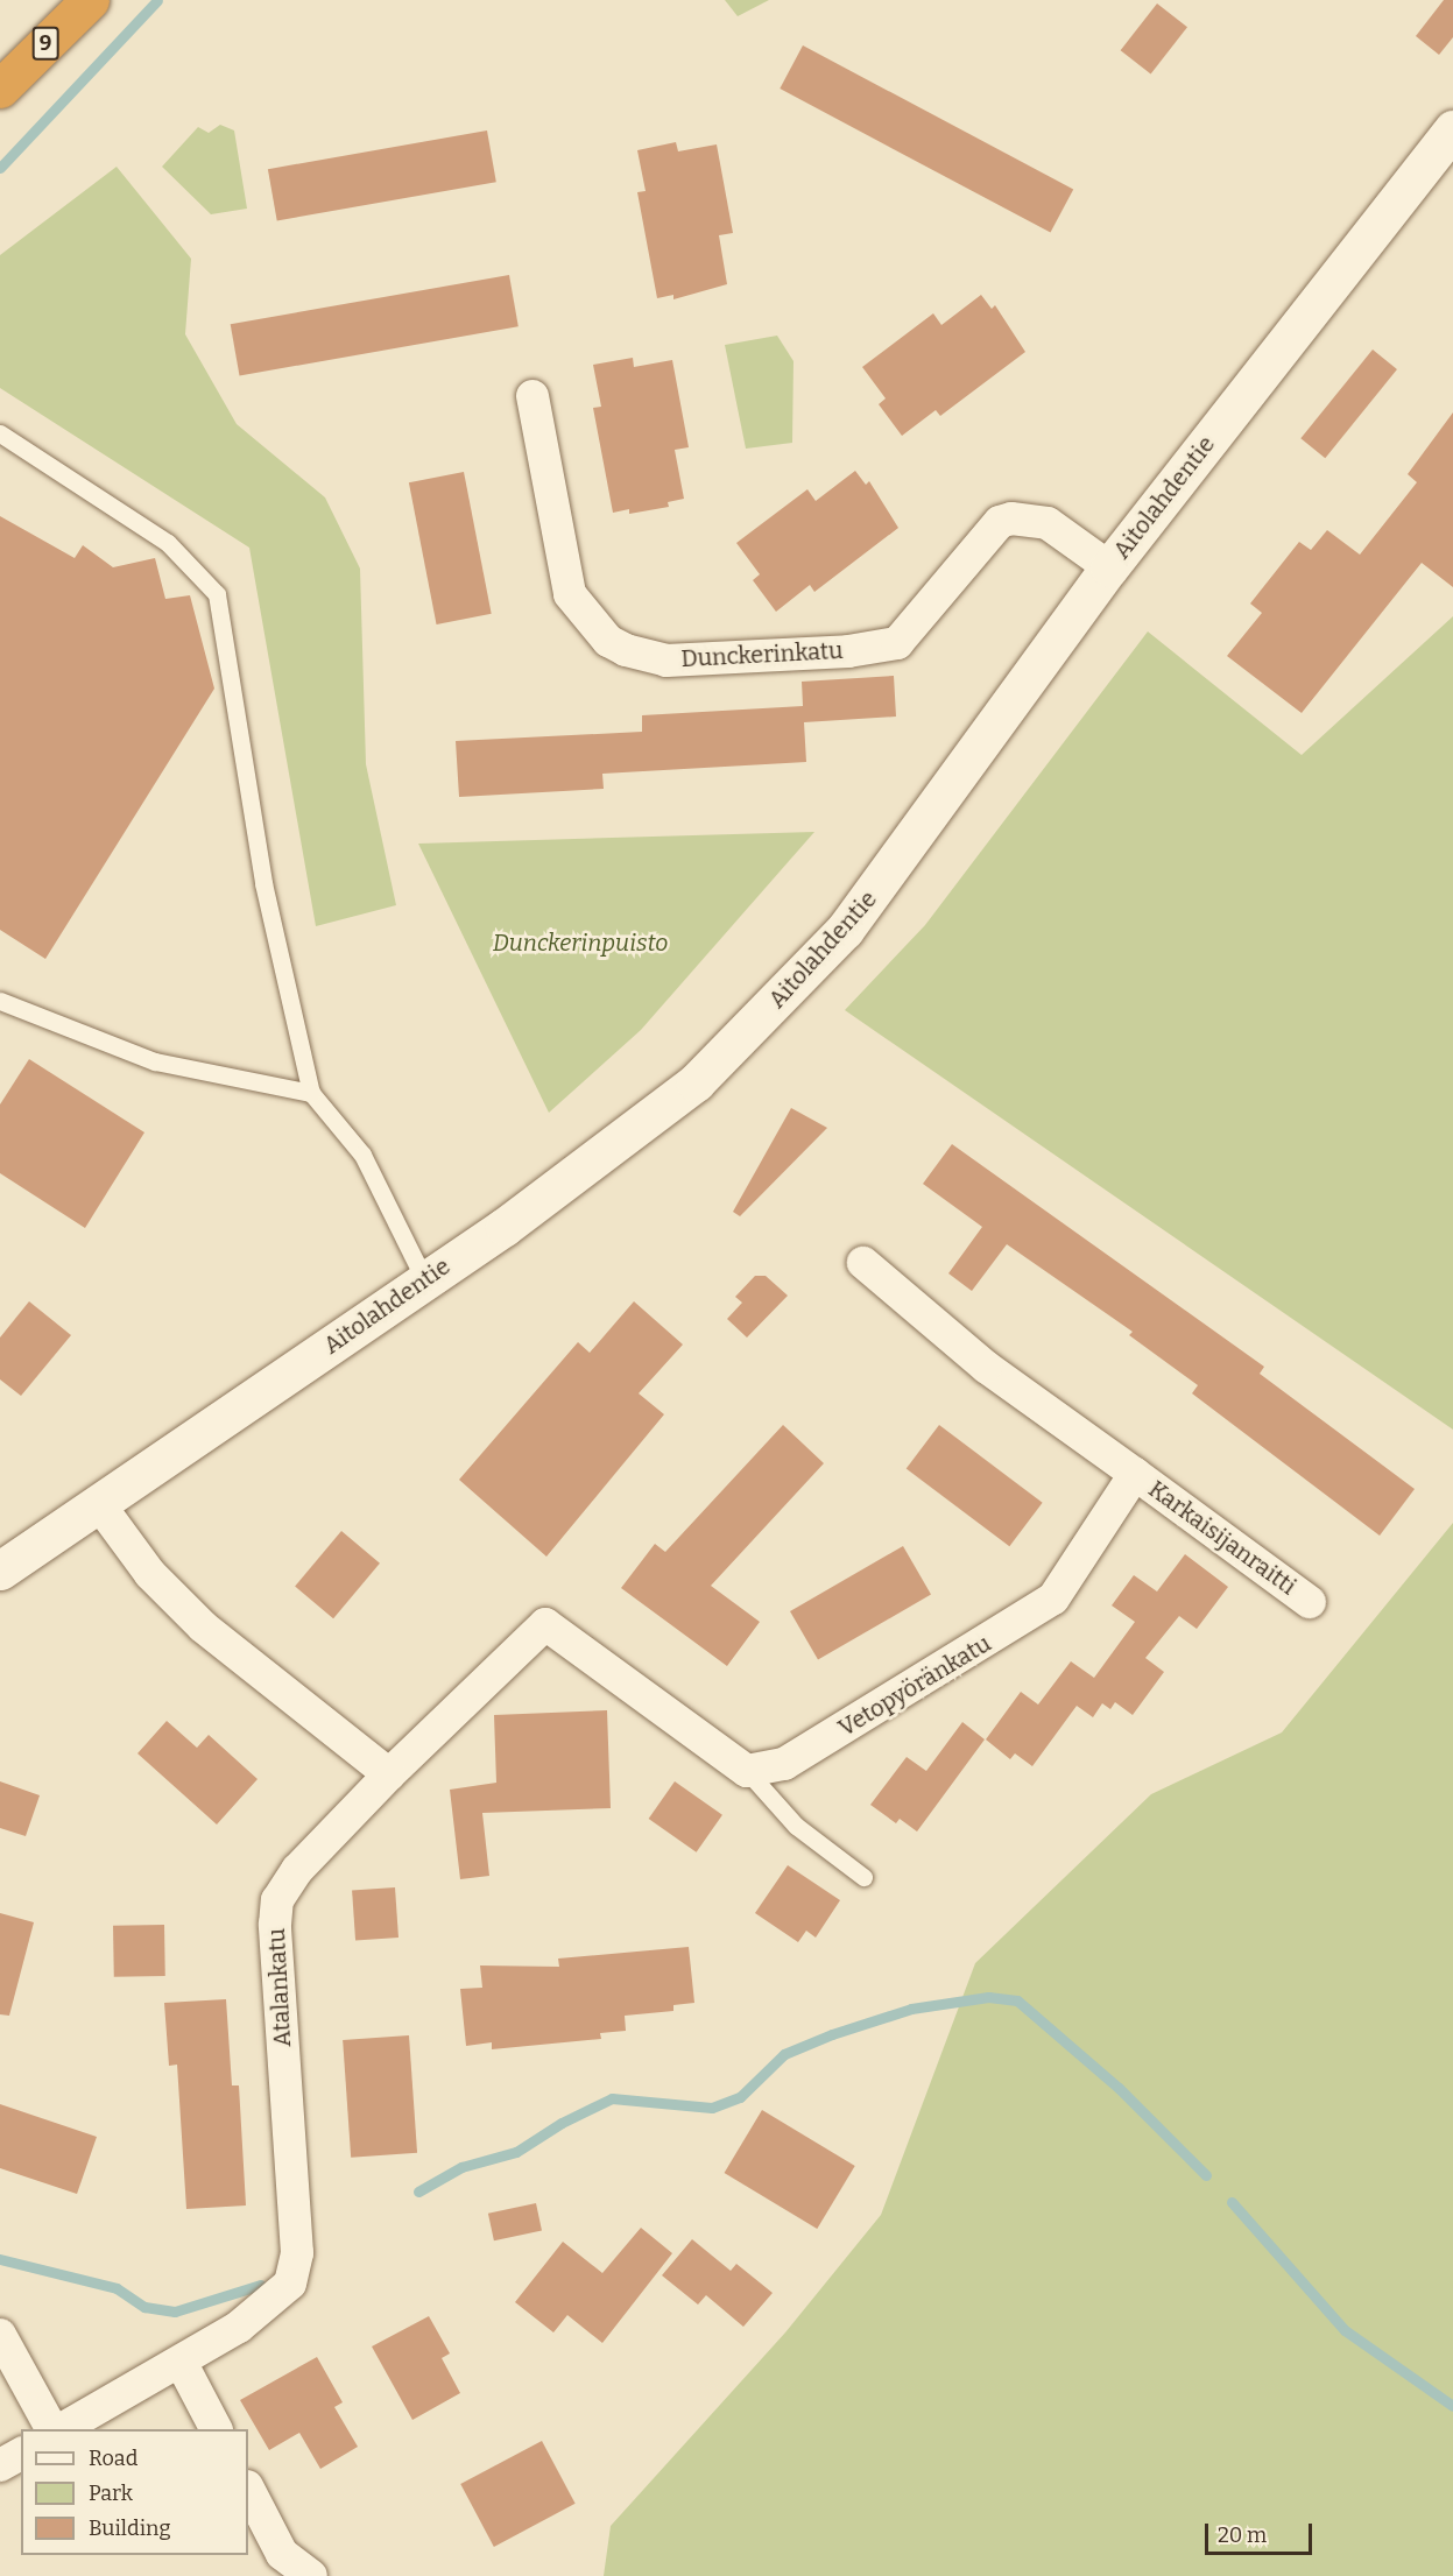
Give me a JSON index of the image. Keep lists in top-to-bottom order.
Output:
{
  "streets": {
    "highway": ["9"],
    "main road": ["Aitolahdentie"],
    "street": [
      "Dunckerinkatu",
      "Karkaisijanraitti",
      "Vetopyöränkatu",
      "Atalankatu"
    ]
  },
  "crossings": [
    ["Aitolahdentie", "Dunckerinkatu"],
    ["Karkaisijanraitti", "Vetopyöränkatu"]
  ],
  "parks": ["Dunckerinpuisto"],
  "legend": ["Road", "Park", "Building"],
  "scale_bar": "20 m"
}
